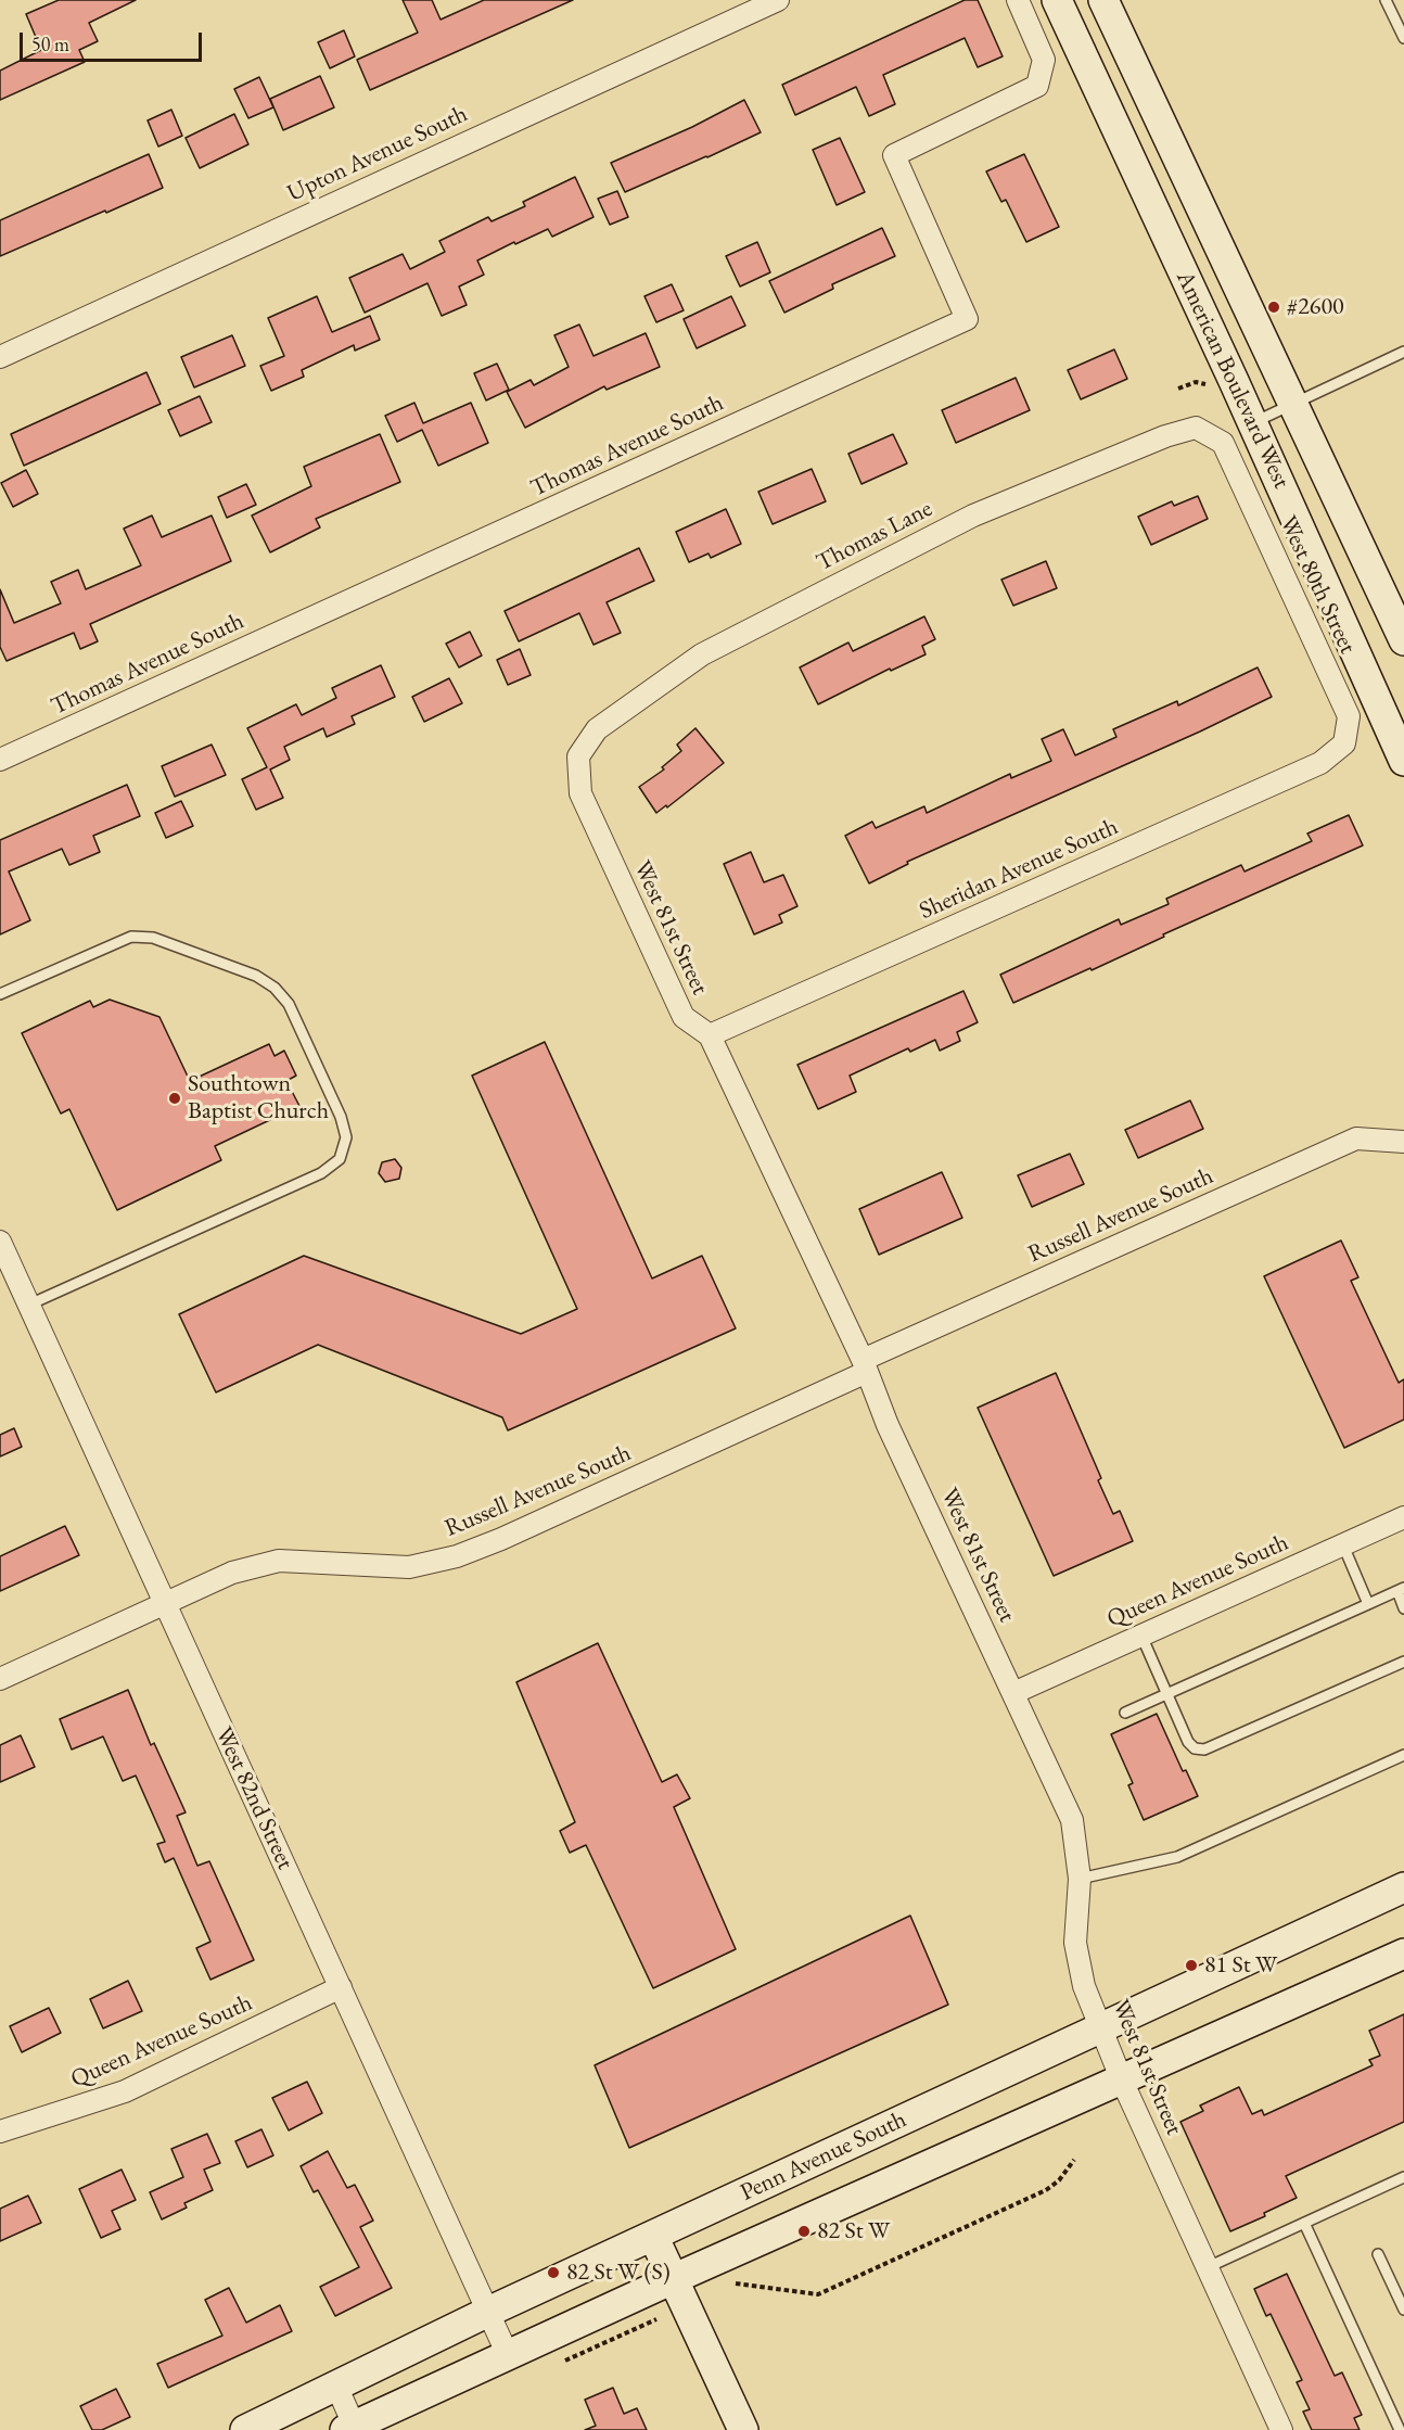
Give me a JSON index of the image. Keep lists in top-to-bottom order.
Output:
{
  "streets": {
    "main road": ["American Boulevard West", "Penn Avenue South"],
    "street": [
      "Upton Avenue South",
      "Thomas Avenue South",
      "Thomas Lane",
      "West 80th Street",
      "Sheridan Avenue South",
      "West 81st Street",
      "Russell Avenue South",
      "Queen Avenue South",
      "West 82nd Street"
    ]
  },
  "crossings": [
    ["Thomas Lane", "West 80th Street"],
    ["Thomas Lane", "West 81st Street"],
    ["West 80th Street", "Sheridan Avenue South"],
    ["Sheridan Avenue South", "West 81st Street"],
    ["West 81st Street", "Russell Avenue South"],
    ["West 81st Street", "Queen Avenue South"],
    ["West 81st Street", "Penn Avenue South"],
    ["Russell Avenue South", "West 82nd Street"],
    ["Queen Avenue South", "West 82nd Street"],
    ["West 82nd Street", "Penn Avenue South"]
  ],
  "places": [
    "#2600",
    "Southtown Baptist Church",
    "81 St W",
    "82 St W",
    "82 St W (S)"
  ],
  "scale_bar": "50 m"
}
